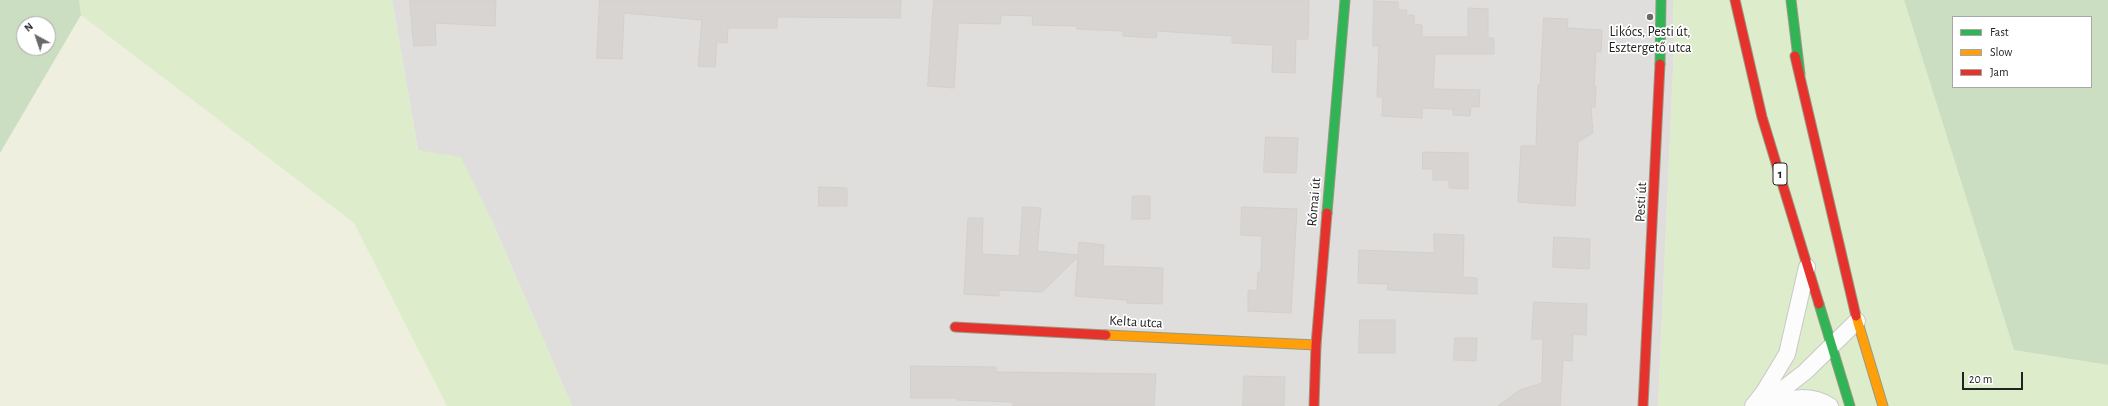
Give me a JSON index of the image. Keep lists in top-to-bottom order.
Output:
{
  "streets": {
    "main road": [
      "1",
      "Római út",
      "Pesti út",
      "Kelta utca"
    ]
  },
  "crossings": [
    ["Római út", "Kelta utca"]
  ],
  "places": ["Likócs, Pesti út, Esztergető utca"],
  "legend": ["Fast", "Slow", "Jam"],
  "scale_bar": "20 m",
  "north": "top left"
}
